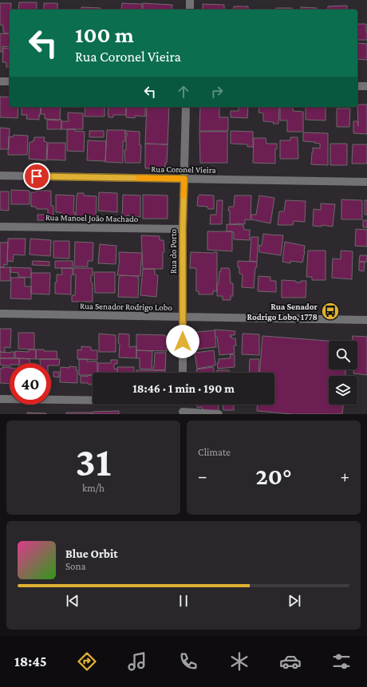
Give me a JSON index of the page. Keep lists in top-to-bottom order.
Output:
{
  "streets": {
    "street": [
      "Rua Coronel Vieira",
      "Rua Manoel João Machado",
      "Rua do Porto",
      "Rua Senador Rodrigo Lobo"
    ]
  },
  "crossings": [
    ["Rua Coronel Vieira", "Rua do Porto"],
    ["Rua Manoel João Machado", "Rua do Porto"],
    ["Rua do Porto", "Rua Senador Rodrigo Lobo"]
  ],
  "places": {
    "bus stop": ["Rua Senador Rodrigo Lobo, 1778"]
  },
  "page": {
    "turn": ["100 m", "Rua Coronel Vieira"],
    "limit": "40",
    "trip": "18:46 · 1 min · 190 m",
    "tile": [
      ["31", "km/h"],
      "Climate"
    ],
    "heat": ["−", "20°", "+"],
    "song": ["Blue Orbit", "Sona"],
    "tabs": "18:45"
  }
}
